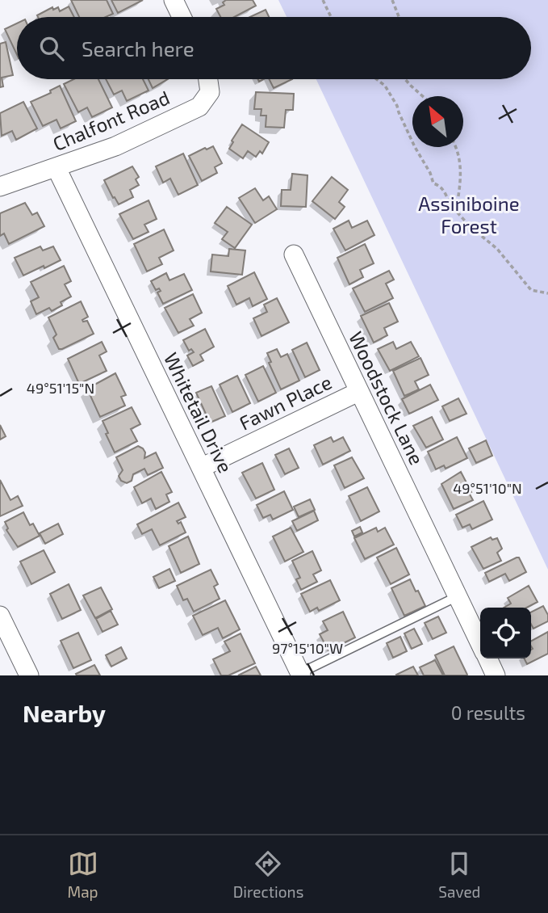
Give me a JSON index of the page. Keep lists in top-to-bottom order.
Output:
{
  "streets": {
    "street": [
      "Chalfont Road",
      "Woodstock Lane",
      "Fawn Place",
      "Whitetail Drive"
    ]
  },
  "crossings": [
    ["Chalfont Road", "Whitetail Drive"],
    ["Woodstock Lane", "Fawn Place"],
    ["Fawn Place", "Whitetail Drive"]
  ],
  "parks": ["Assiniboine Forest"],
  "north": "top left",
  "page": {
    "search": "Search here",
    "heading": ["Nearby", "0 results"],
    "nav": ["Map", "Directions", "Saved"]
  },
  "coordinates": ["49°51'15\"N", "49°51'10\"N", "97°15'10\"W"]
}
